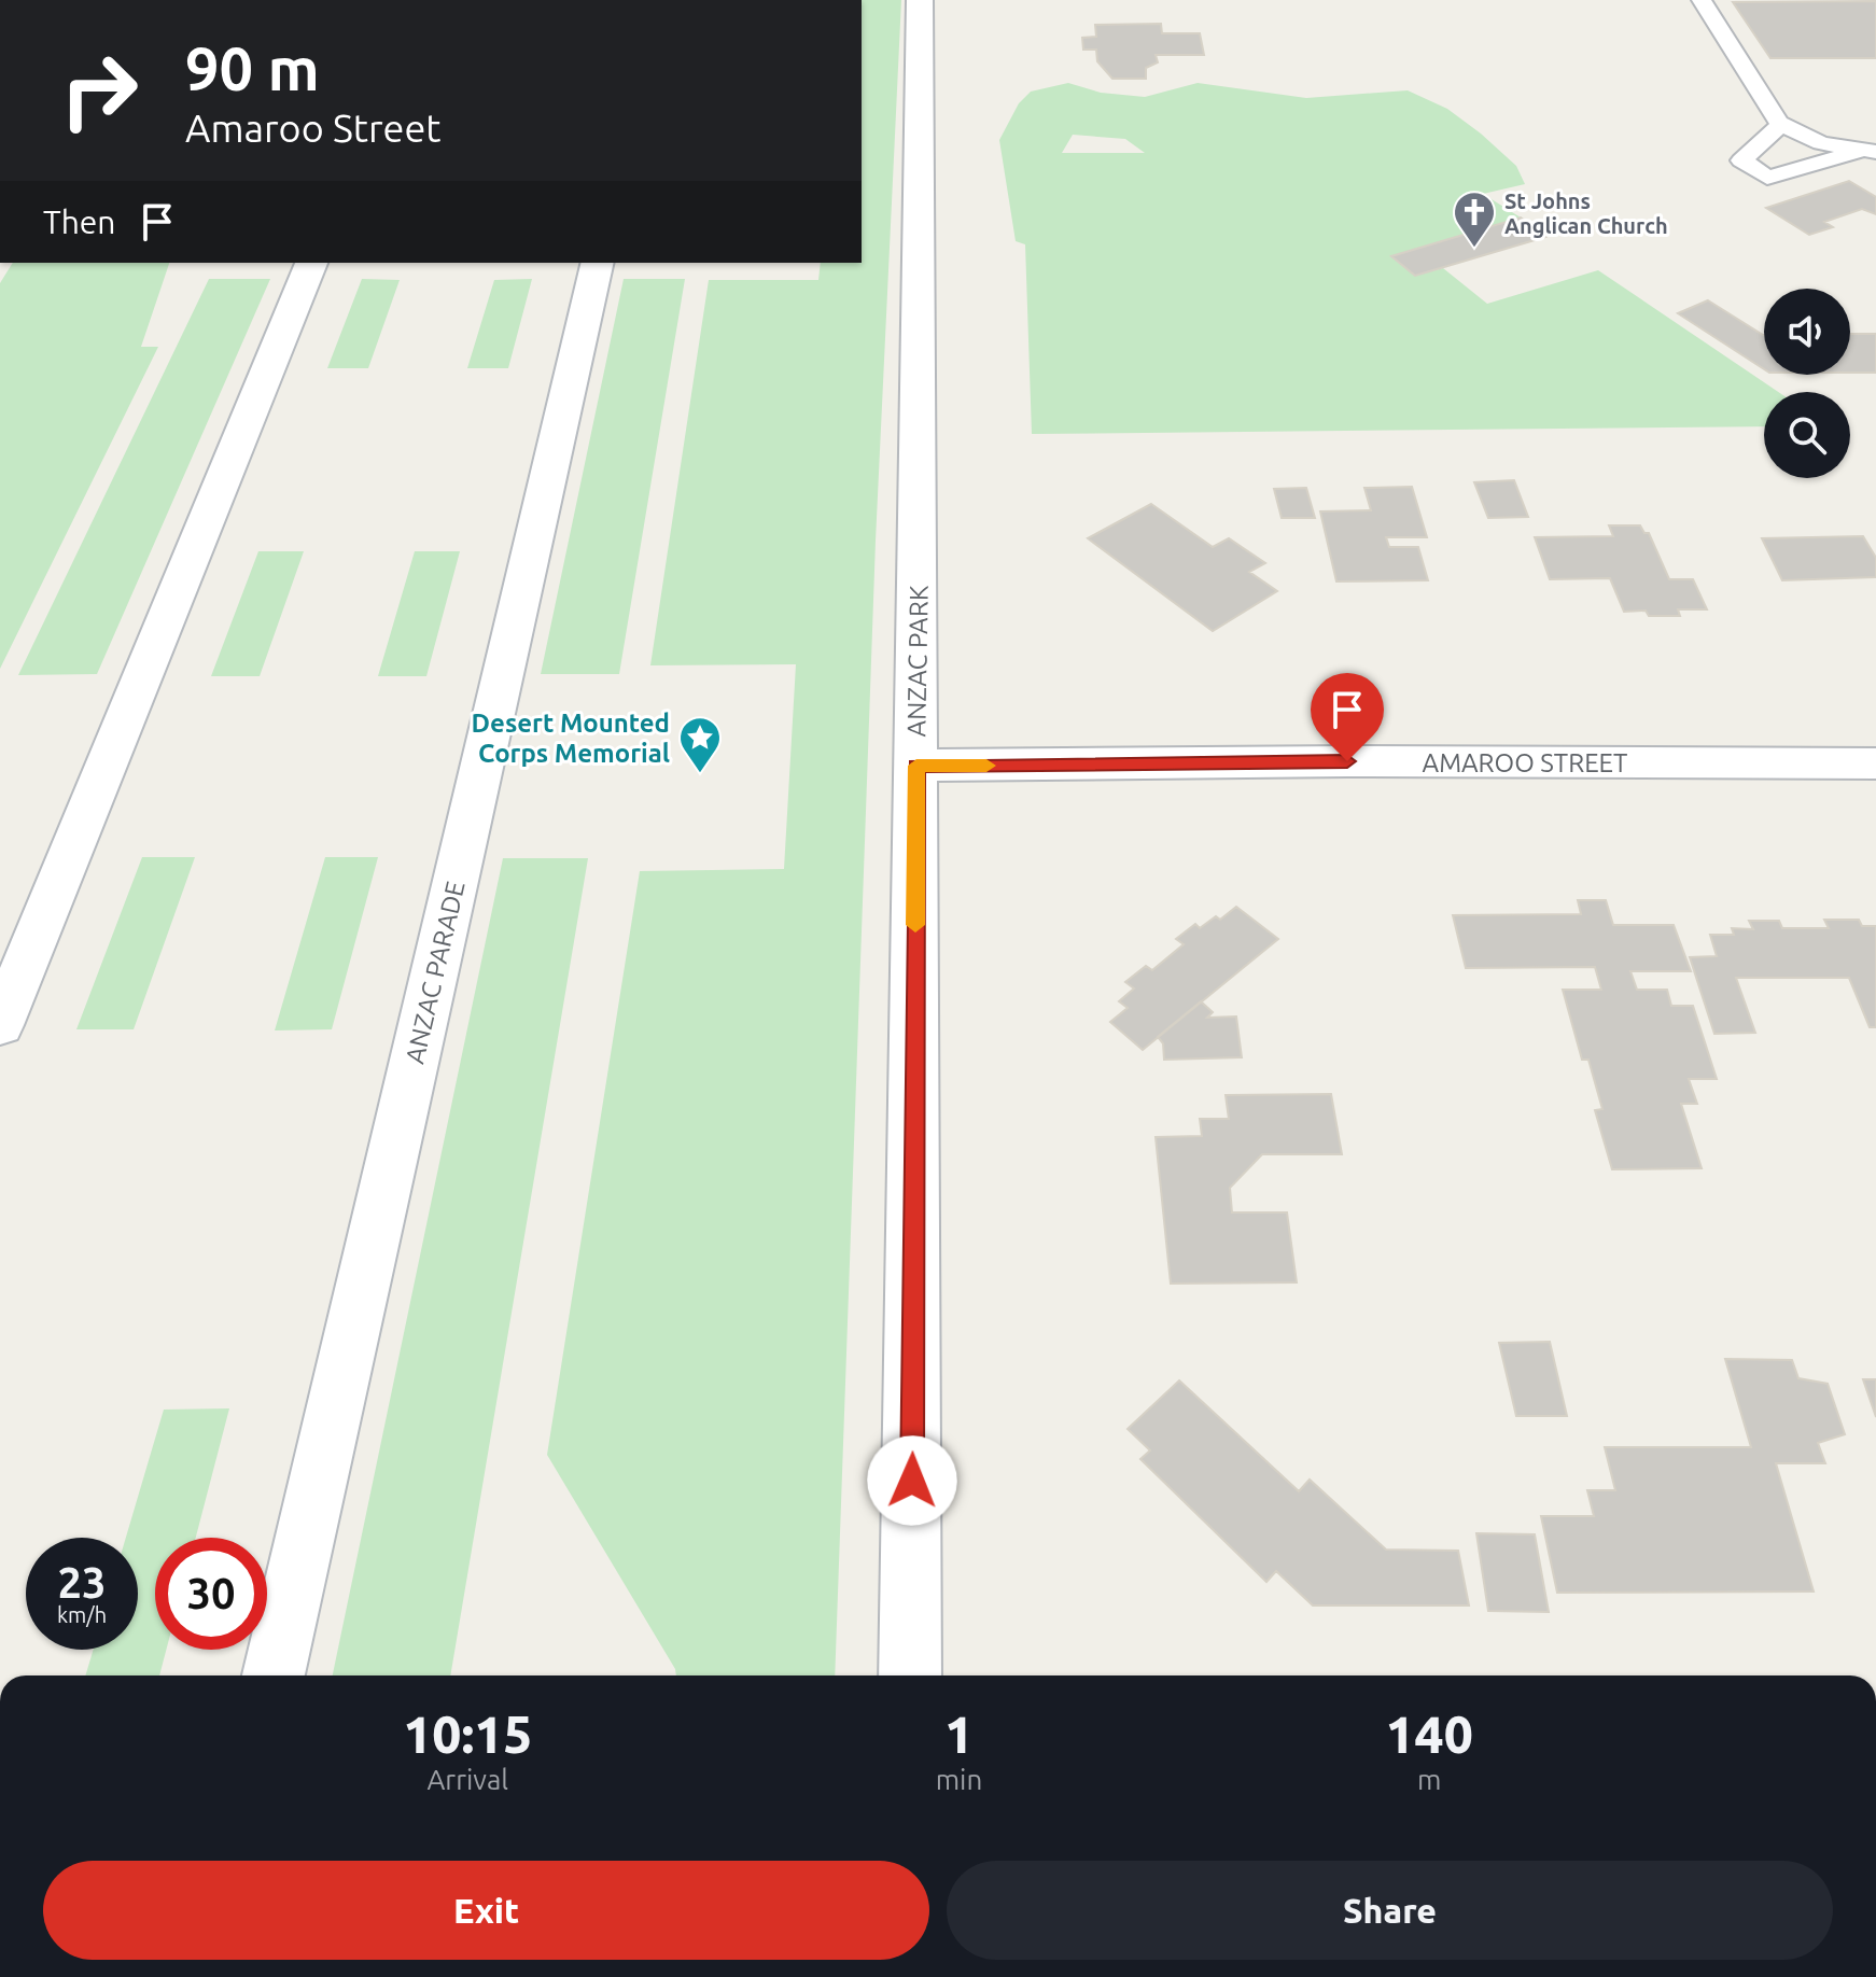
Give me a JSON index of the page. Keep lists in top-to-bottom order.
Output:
{
  "streets": {
    "street": ["ANZAC PARK", "AMAROO STREET", "ANZAC PARADE"]
  },
  "crossings": [
    ["ANZAC PARK", "AMAROO STREET"]
  ],
  "places": {
    "church": ["St Johns Anglican Church"],
    "place": ["Desert Mounted Corps Memorial"]
  },
  "page": {
    "turn": ["90 m", "Amaroo Street"],
    "then": "Then",
    "speed": "23 km/h",
    "limit": "30",
    "eta": [
      "10:15",
      "Arrival",
      "1",
      "min",
      "140",
      "m"
    ],
    "buttons": ["Exit", "Share"]
  }
}
